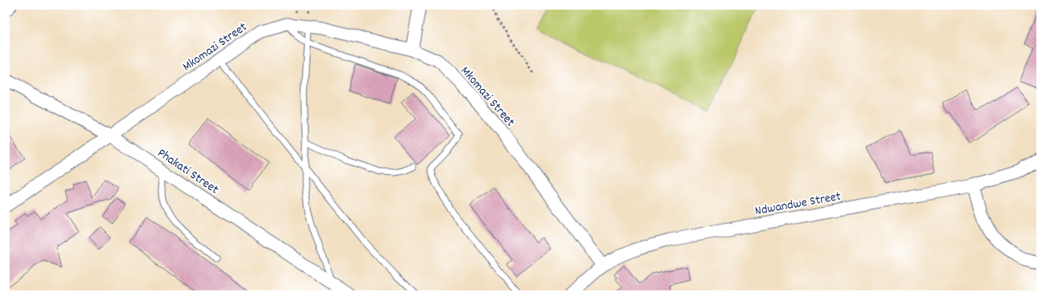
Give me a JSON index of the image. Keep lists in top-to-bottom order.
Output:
{
  "streets": {
    "street": ["Mkomazi Street", "Phakati Street", "Ndwandwe Street"]
  },
  "crossings": [
    ["Mkomazi Street", "Phakati Street"],
    ["Mkomazi Street", "Ndwandwe Street"]
  ]
}
